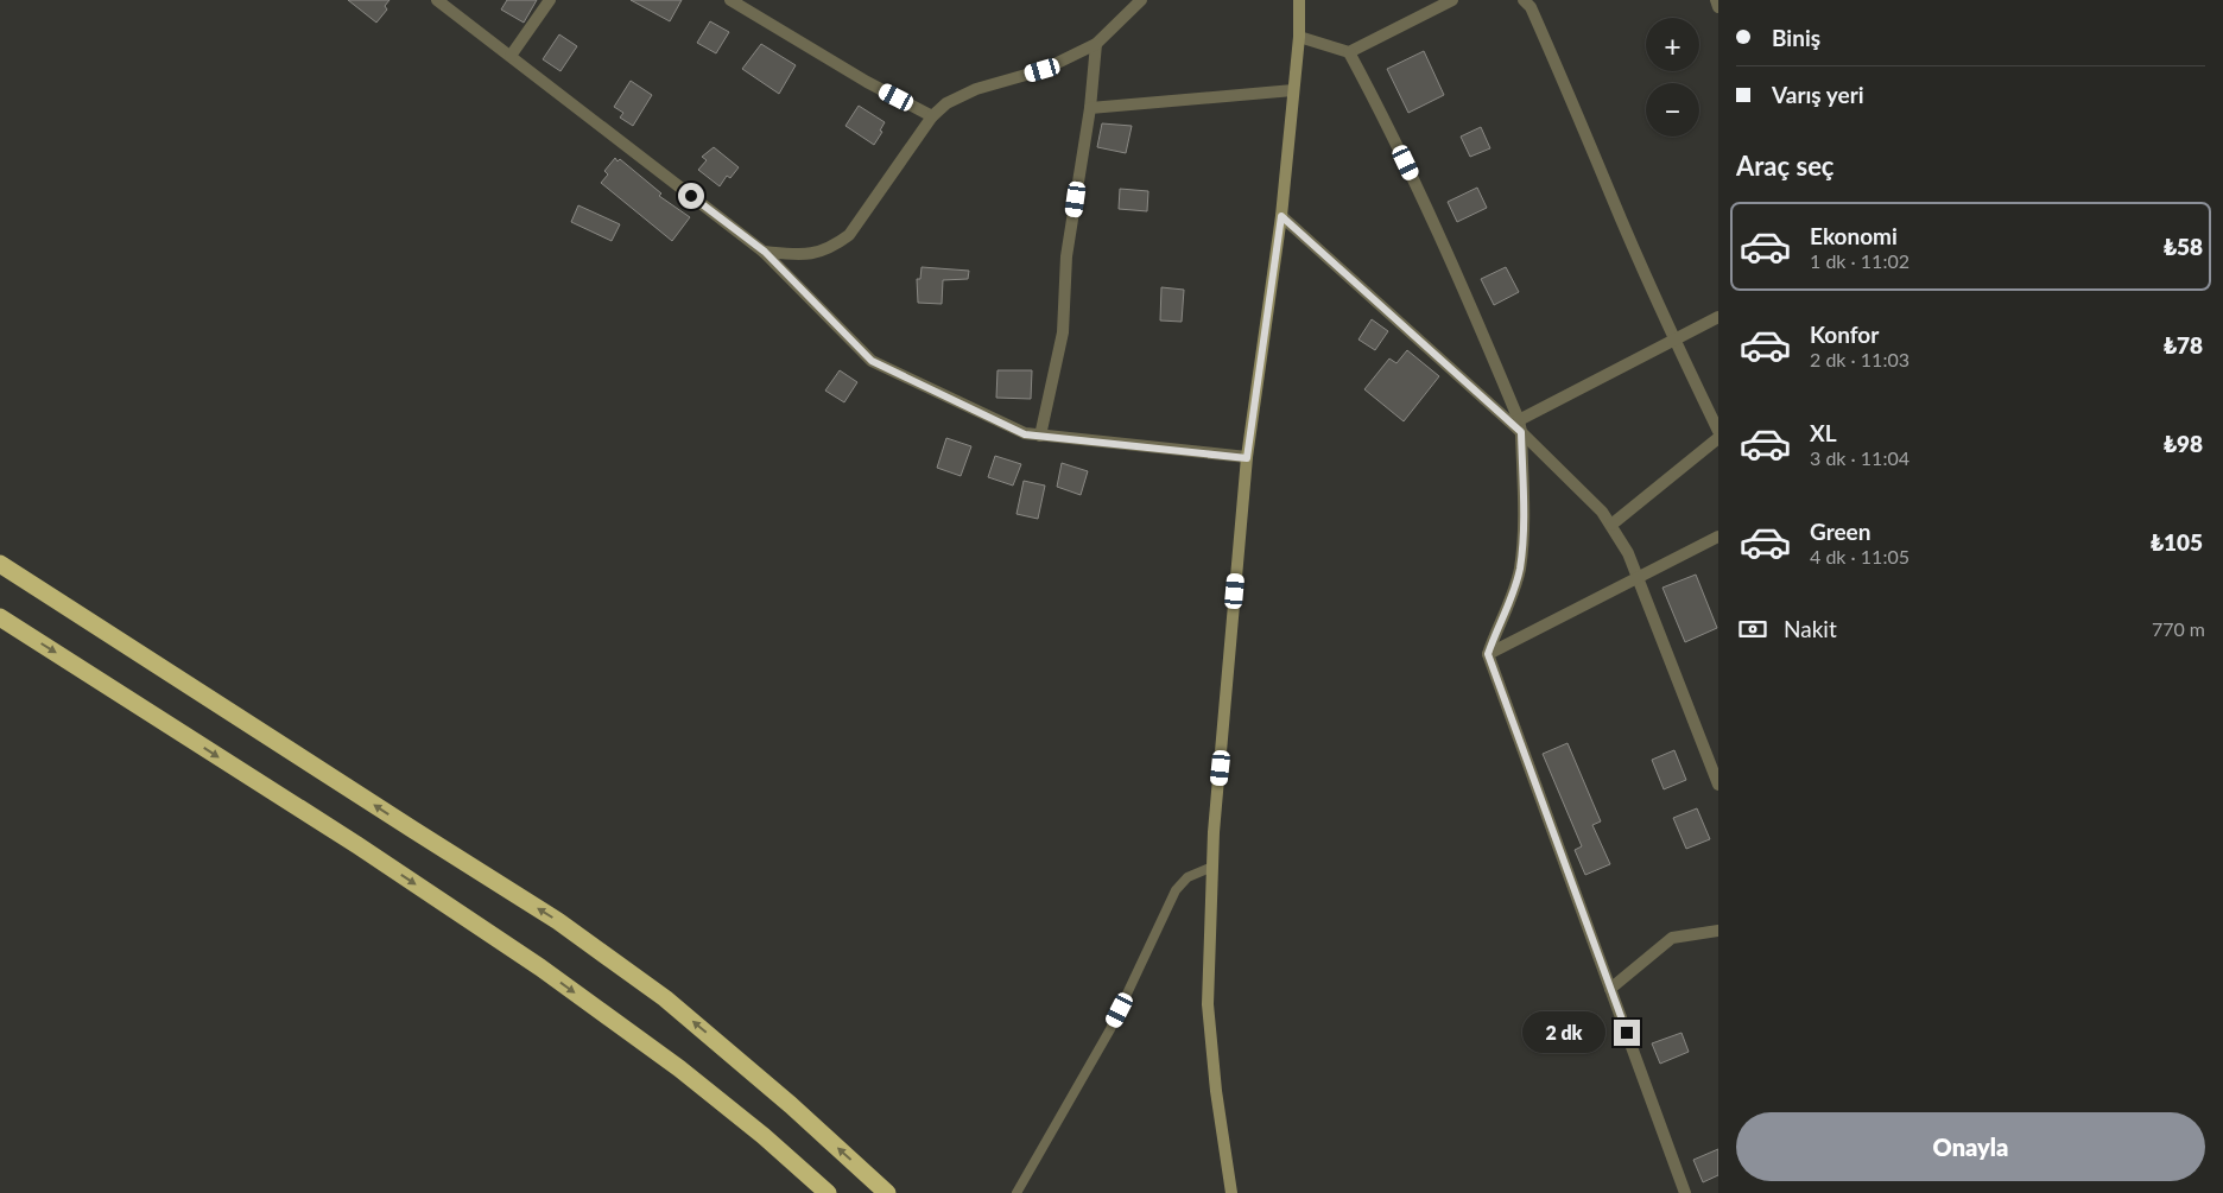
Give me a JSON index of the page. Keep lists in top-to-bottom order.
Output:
{
  "page": {
    "banner": ["Biniş", "Varış yeri"],
    "map_buttons": ["+", "−"],
    "heading": "Araç seç",
    "list": [
      {
        "name": "Ekonomi",
        "note": "1 dk · 11:02",
        "value": "₺58"
      },
      {
        "name": "Konfor",
        "note": "2 dk · 11:03",
        "value": "₺78"
      },
      {
        "name": "XL",
        "note": "3 dk · 11:04",
        "value": "₺98"
      },
      {
        "name": "Green",
        "note": "4 dk · 11:05",
        "value": "₺105"
      }
    ],
    "pay": ["Nakit", "770 m"],
    "bubble": "2 dk",
    "buttons": "Onayla"
  }
}
